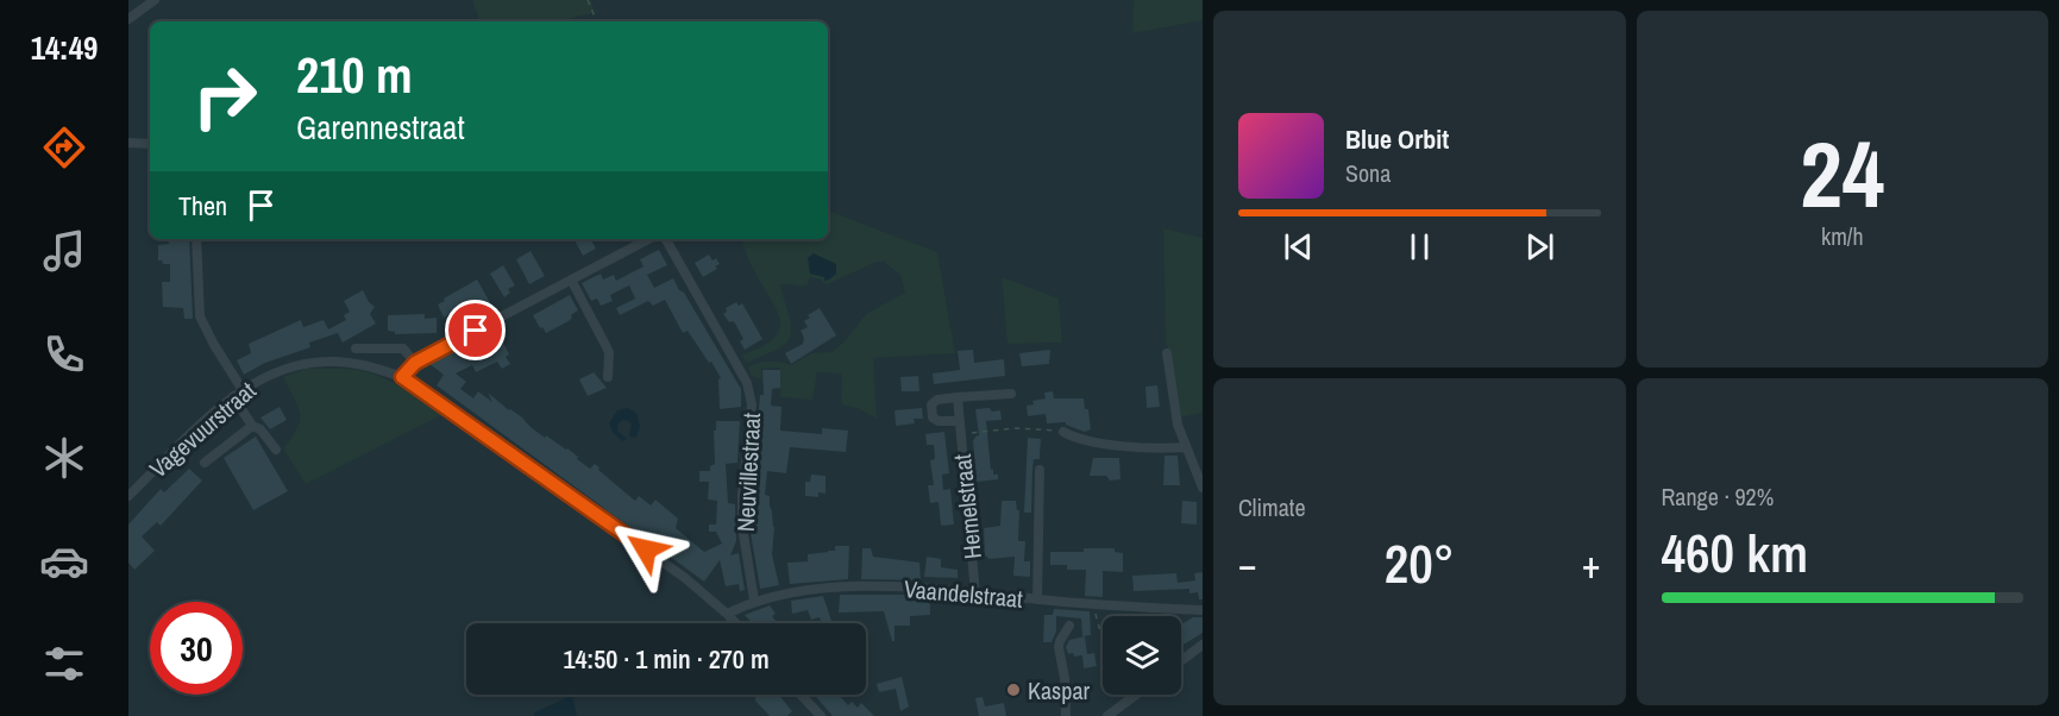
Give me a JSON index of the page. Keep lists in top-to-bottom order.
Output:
{
  "streets": {
    "street": [
      "Vagevuurstraat",
      "Neuvillestraat",
      "Hemelstraat",
      "Vaandelstraat"
    ]
  },
  "crossings": [
    ["Vagevuurstraat", "Vaandelstraat"],
    ["Neuvillestraat", "Vaandelstraat"],
    ["Hemelstraat", "Vaandelstraat"]
  ],
  "places": ["Kaspar"],
  "page": {
    "tabs": "14:49",
    "tile": [
      ["24", "km/h"],
      "Climate",
      ["Range · 92%", "460 km"]
    ],
    "turn": ["210 m", "Garennestraat"],
    "song": ["Blue Orbit", "Sona"],
    "then": "Then",
    "heat": ["−", "20°", "+"],
    "limit": "30",
    "trip": "14:50 · 1 min · 270 m"
  }
}
